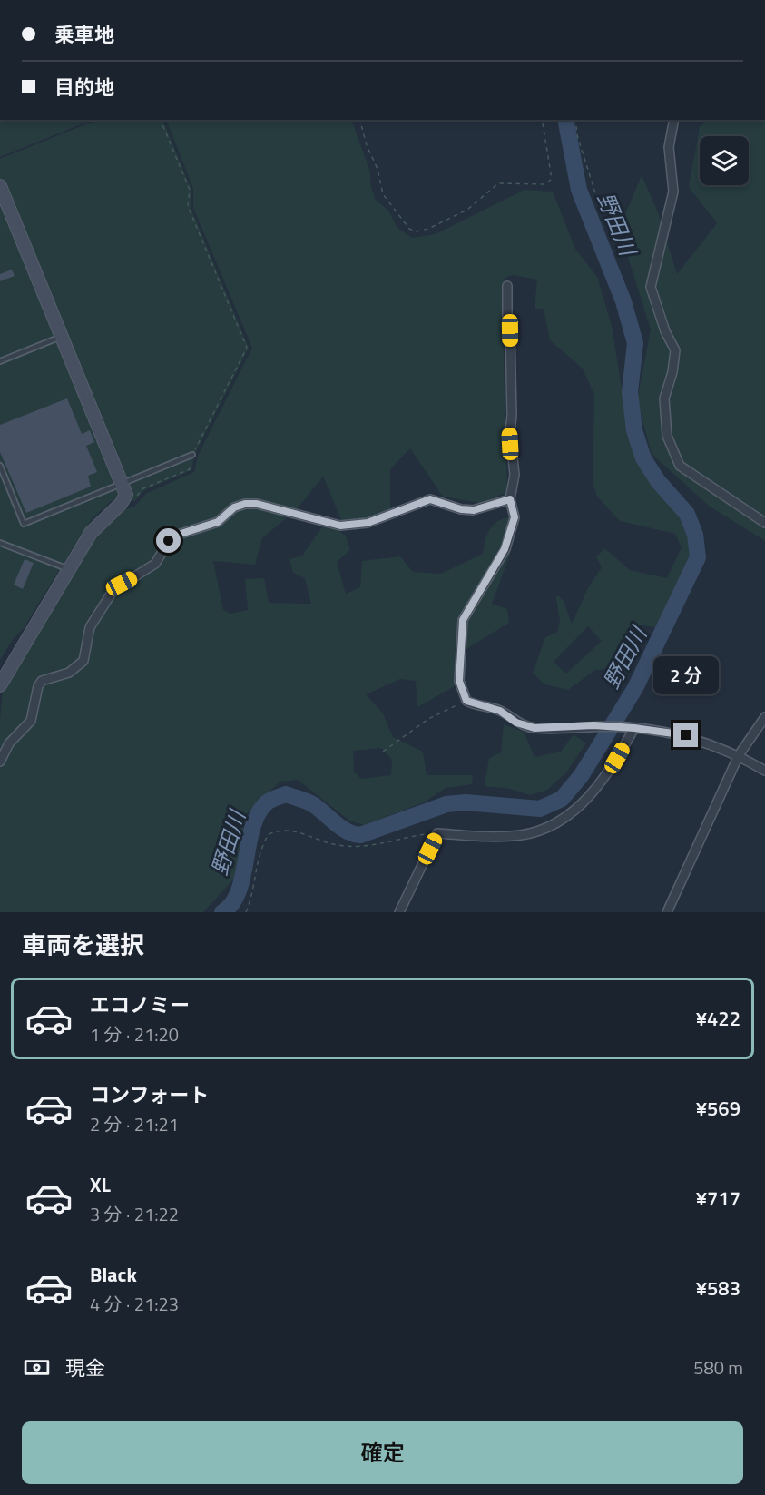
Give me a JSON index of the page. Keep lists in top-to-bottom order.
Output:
{
  "water": ["野田川"],
  "page": {
    "banner": ["乗車地", "目的地"],
    "bubble": "2 分",
    "heading": "車両を選択",
    "list": [
      {
        "name": "エコノミー",
        "note": "1 分 · 21:20",
        "value": "¥422"
      },
      {
        "name": "コンフォート",
        "note": "2 分 · 21:21",
        "value": "¥569"
      },
      {
        "name": "XL",
        "note": "3 分 · 21:22",
        "value": "¥717"
      },
      {
        "name": "Black",
        "note": "4 分 · 21:23",
        "value": "¥583"
      }
    ],
    "pay": ["現金", "580 m"],
    "buttons": "確定"
  }
}
